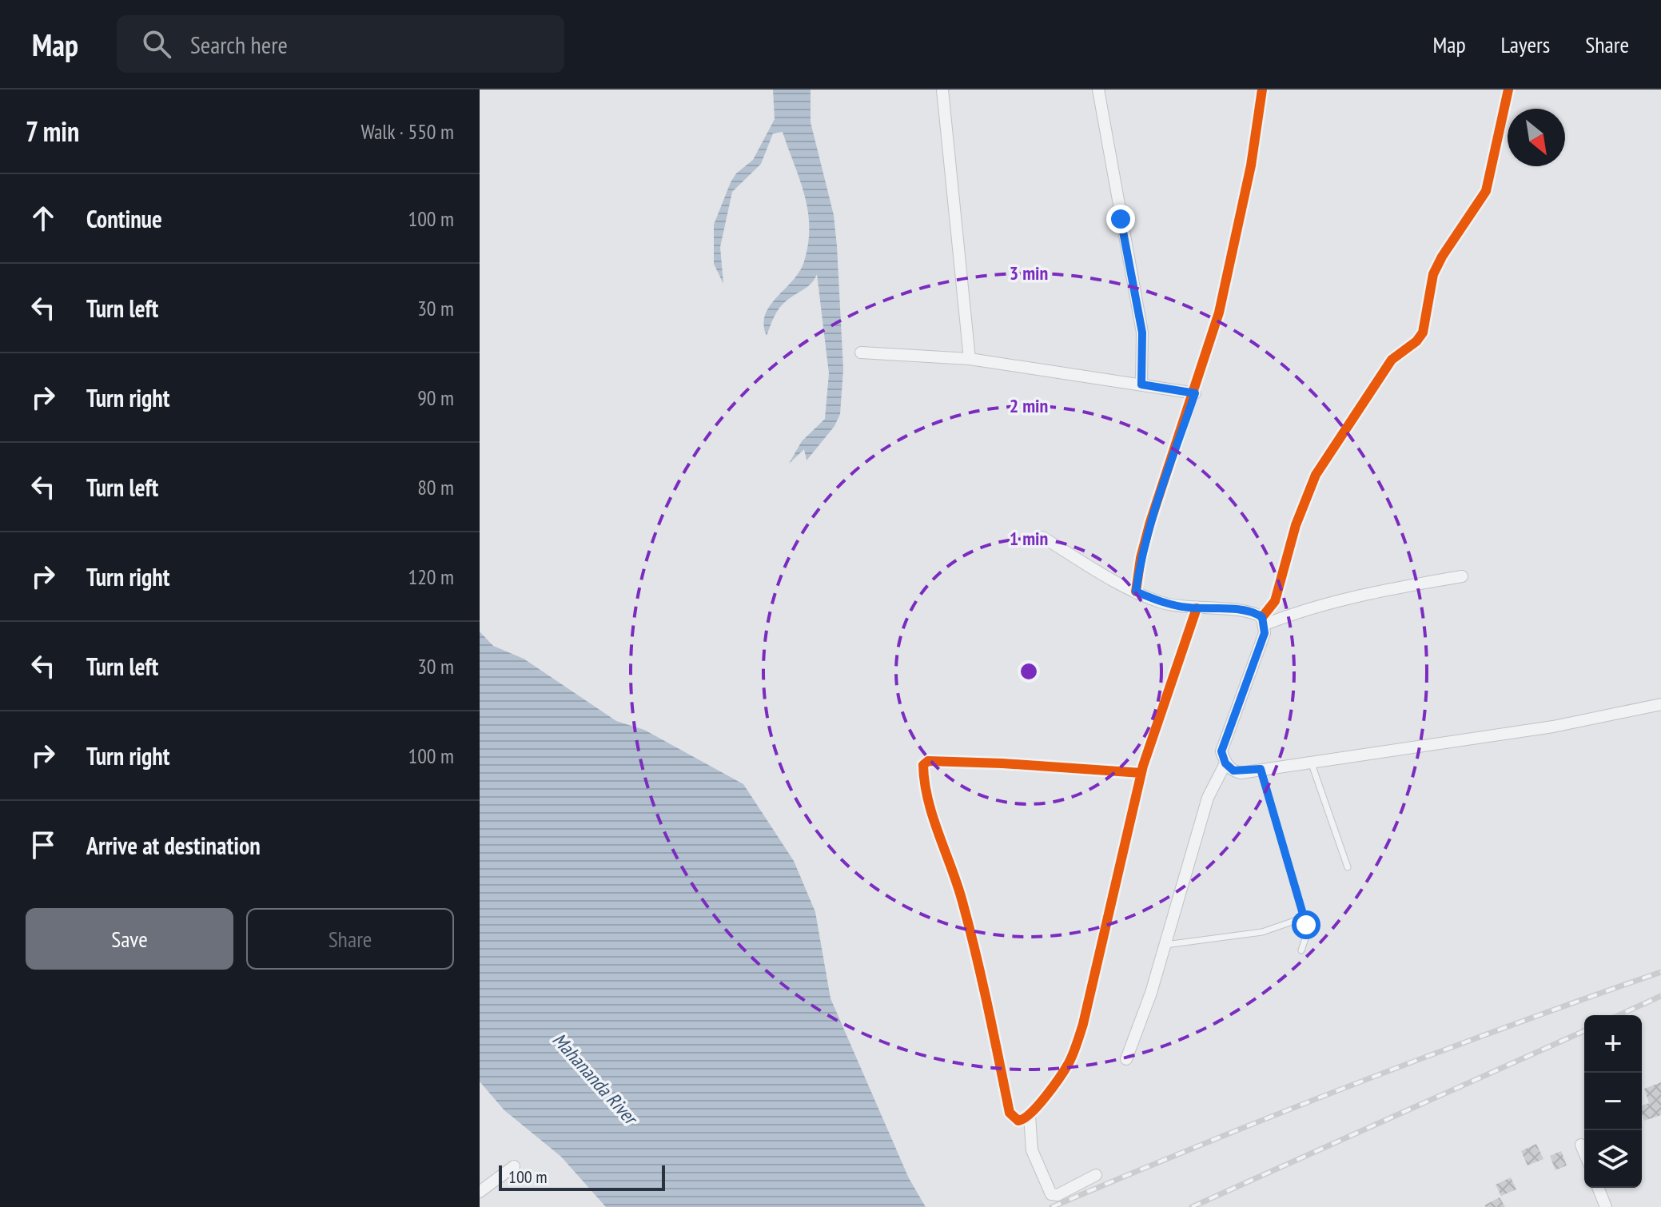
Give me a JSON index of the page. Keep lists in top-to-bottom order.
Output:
{
  "water": ["Mahananda River"],
  "scale_bar": "100 m",
  "north": "bottom right",
  "page": {
    "header": "Map",
    "search": "Search here",
    "nav": ["Map", "Layers", "Share"],
    "heading": ["7 min", "Walk · 550 m"],
    "list": [
      ["Continue", "100 m"],
      ["Turn left", "30 m"],
      ["Turn right", "90 m"],
      ["Turn left", "80 m"],
      ["Turn right", "120 m"],
      ["Turn left", "30 m"],
      ["Turn right", "100 m"],
      "Arrive at destination"
    ],
    "buttons": ["Save", "Share"],
    "map_buttons": ["+", "−"],
    "scale": "100 m"
  },
  "rings": ["3 min", "2 min", "1 min"]
}
